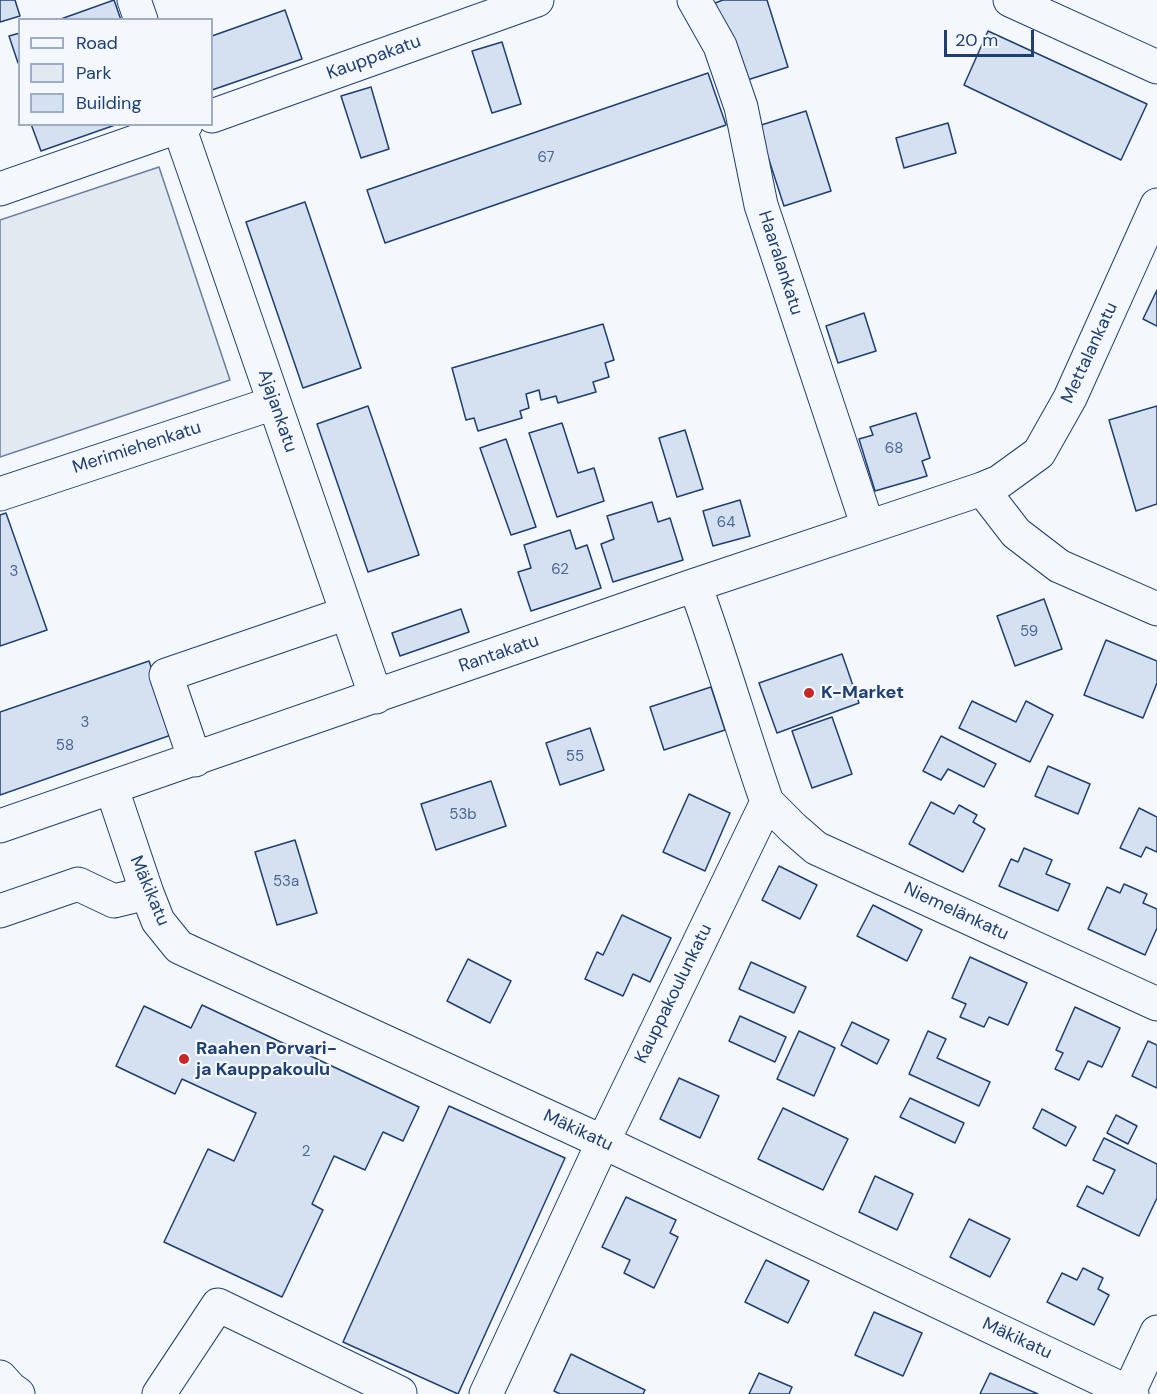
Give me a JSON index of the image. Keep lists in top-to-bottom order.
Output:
{
  "streets": {
    "street": [
      "Kauppakatu",
      "Haaralankatu",
      "Mettalankatu",
      "Ajajankatu",
      "Merimiehenkatu",
      "Rantakatu",
      "Mäkikatu",
      "Niemelänkatu",
      "Kauppakoulunkatu"
    ]
  },
  "crossings": [
    ["Haaralankatu", "Rantakatu"],
    ["Mettalankatu", "Rantakatu"],
    ["Ajajankatu", "Merimiehenkatu"],
    ["Ajajankatu", "Rantakatu"],
    ["Rantakatu", "Mäkikatu"],
    ["Mäkikatu", "Kauppakoulunkatu"],
    ["Niemelänkatu", "Kauppakoulunkatu"]
  ],
  "places": ["K-Market", "Raahen Porvari- ja Kauppakoulu"],
  "house_numbers": [
    "67",
    "68",
    "64",
    "62",
    "3",
    "59",
    "3",
    "58",
    "55",
    "53b",
    "53a",
    "2"
  ],
  "legend": ["Road", "Park", "Building"],
  "scale_bar": "20 m"
}
